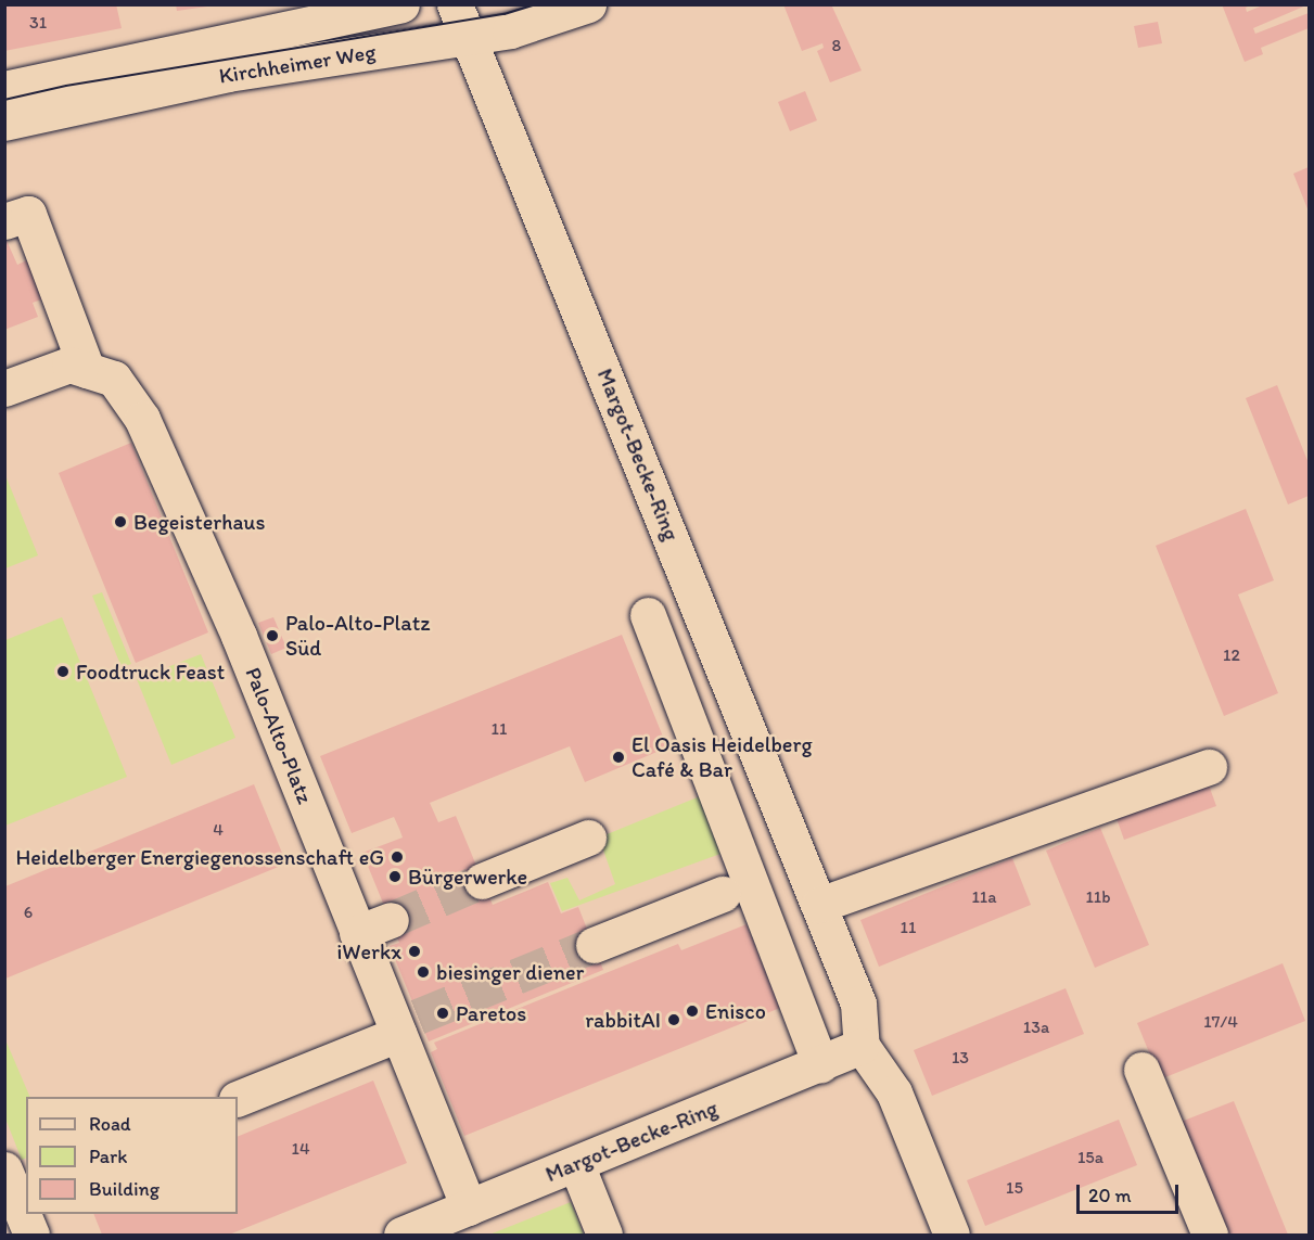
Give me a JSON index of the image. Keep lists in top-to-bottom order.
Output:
{
  "streets": {
    "street": ["Kirchheimer Weg", "Margot-Becke-Ring", "Palo-Alto-Platz"]
  },
  "crossings": [
    ["Kirchheimer Weg", "Margot-Becke-Ring"],
    ["Margot-Becke-Ring", "Palo-Alto-Platz"]
  ],
  "places": [
    "Begeisterhaus",
    "Palo-Alto-Platz Süd",
    "Foodtruck Feast",
    "El Oasis Heidelberg Café & Bar",
    "Heidelberger Energiegenossenschaft eG",
    "Bürgerwerke",
    "iWerkx",
    "biesinger diener",
    "Enisco",
    "Paretos",
    "rabbitAI"
  ],
  "house_numbers": [
    "31",
    "8",
    "12",
    "11",
    "4",
    "11a",
    "11b",
    "6",
    "11",
    "17/4",
    "13a",
    "13",
    "14",
    "15a",
    "15"
  ],
  "legend": ["Road", "Park", "Building"],
  "scale_bar": "20 m"
}
